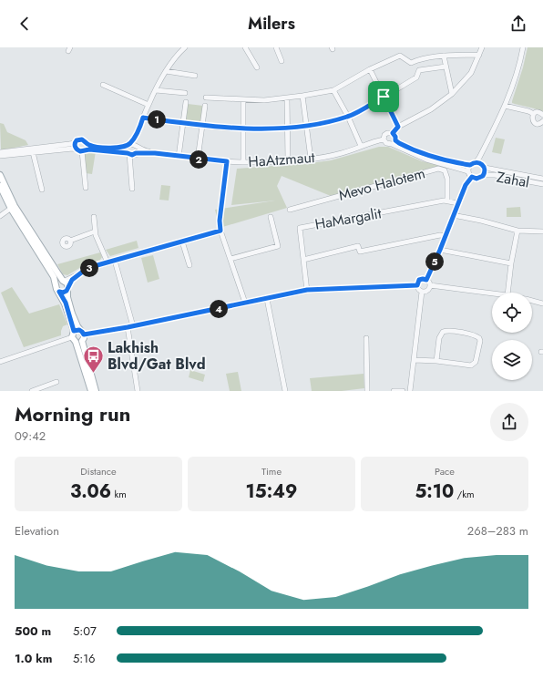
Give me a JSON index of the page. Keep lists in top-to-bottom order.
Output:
{
  "streets": {
    "street": [
      "HaAtzmaut",
      "Zahal",
      "Mevo Halotem",
      "HaMargalit"
    ]
  },
  "crossings": [
    ["Mevo Halotem", "HaMargalit"]
  ],
  "places": {
    "bus stop": ["Lakhish Blvd/Gat Blvd"]
  },
  "page": {
    "header": "Milers",
    "pins": [
      "1",
      "2",
      "5",
      "3",
      "4"
    ],
    "heading": ["Morning run", "09:42"],
    "stats": [
      ["Distance", "3.06 km"],
      ["Time", "15:49"],
      ["Pace", "5:10 /km"]
    ],
    "chart": ["Elevation", "268–283 m"],
    "list": [
      {
        "name": "500 m",
        "note": "5:07"
      },
      {
        "name": "1.0 km",
        "note": "5:16"
      }
    ]
  }
}
